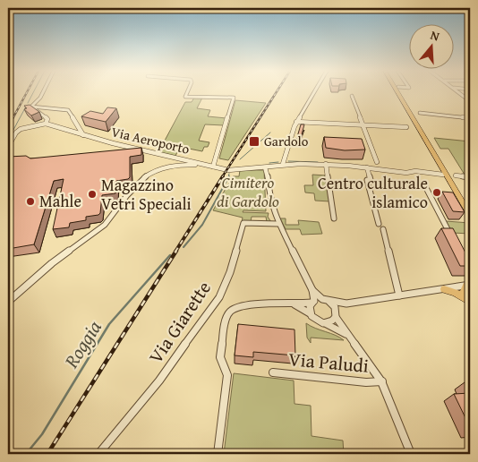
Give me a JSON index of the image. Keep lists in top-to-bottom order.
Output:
{
  "streets": {
    "street": ["Via Aeroporto", "Via Giarette", "Via Paludi"]
  },
  "water": ["Roggia"],
  "parks": ["Cimitero di Gardolo"],
  "places": {
    "transit": ["Gardolo"],
    "other": ["Centro culturale islamico", "Magazzino Vetri Speciali", "Mahle"]
  },
  "north": "top"
}
